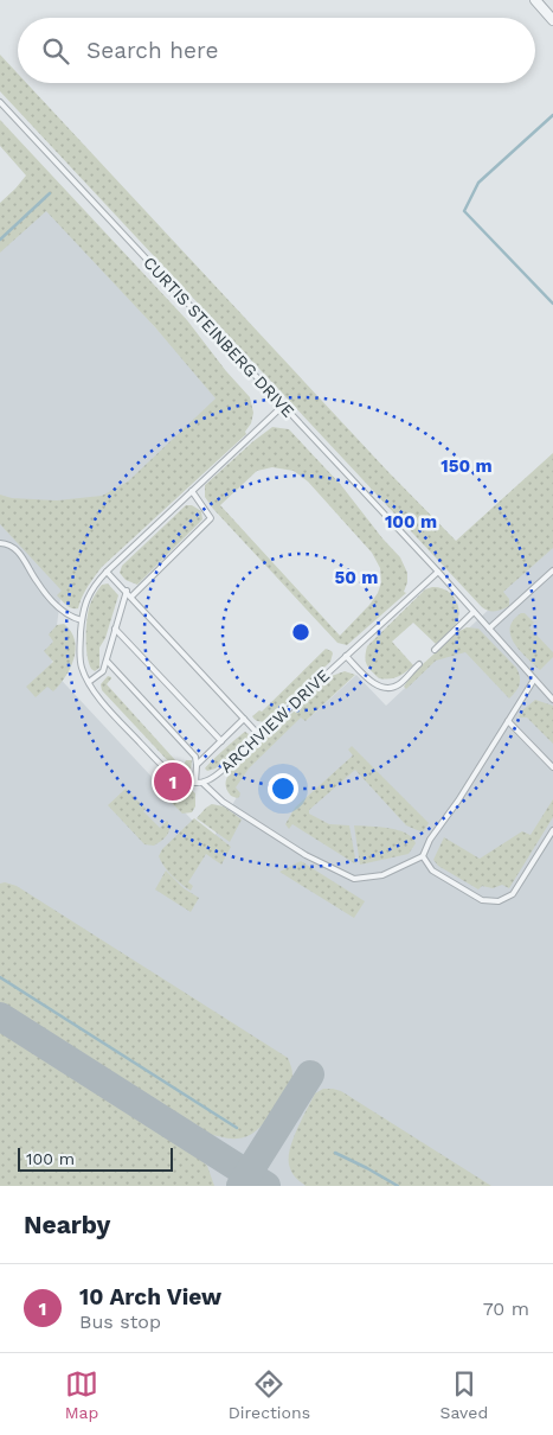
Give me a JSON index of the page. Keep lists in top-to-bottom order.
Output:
{
  "streets": {
    "lane": ["CURTIS STEINBERG DRIVE", "ARCHVIEW DRIVE"]
  },
  "crossings": [
    ["CURTIS STEINBERG DRIVE", "ARCHVIEW DRIVE"]
  ],
  "scale_bar": "100 m",
  "page": {
    "search": "Search here",
    "pins": "1",
    "scale": "100 m",
    "heading": "Nearby",
    "list": [
      {
        "mark": "1",
        "name": "10 Arch View",
        "note": "Bus stop",
        "value": "70 m"
      }
    ],
    "nav": ["Map", "Directions", "Saved"]
  },
  "rings": ["150 m", "100 m", "50 m"]
}
